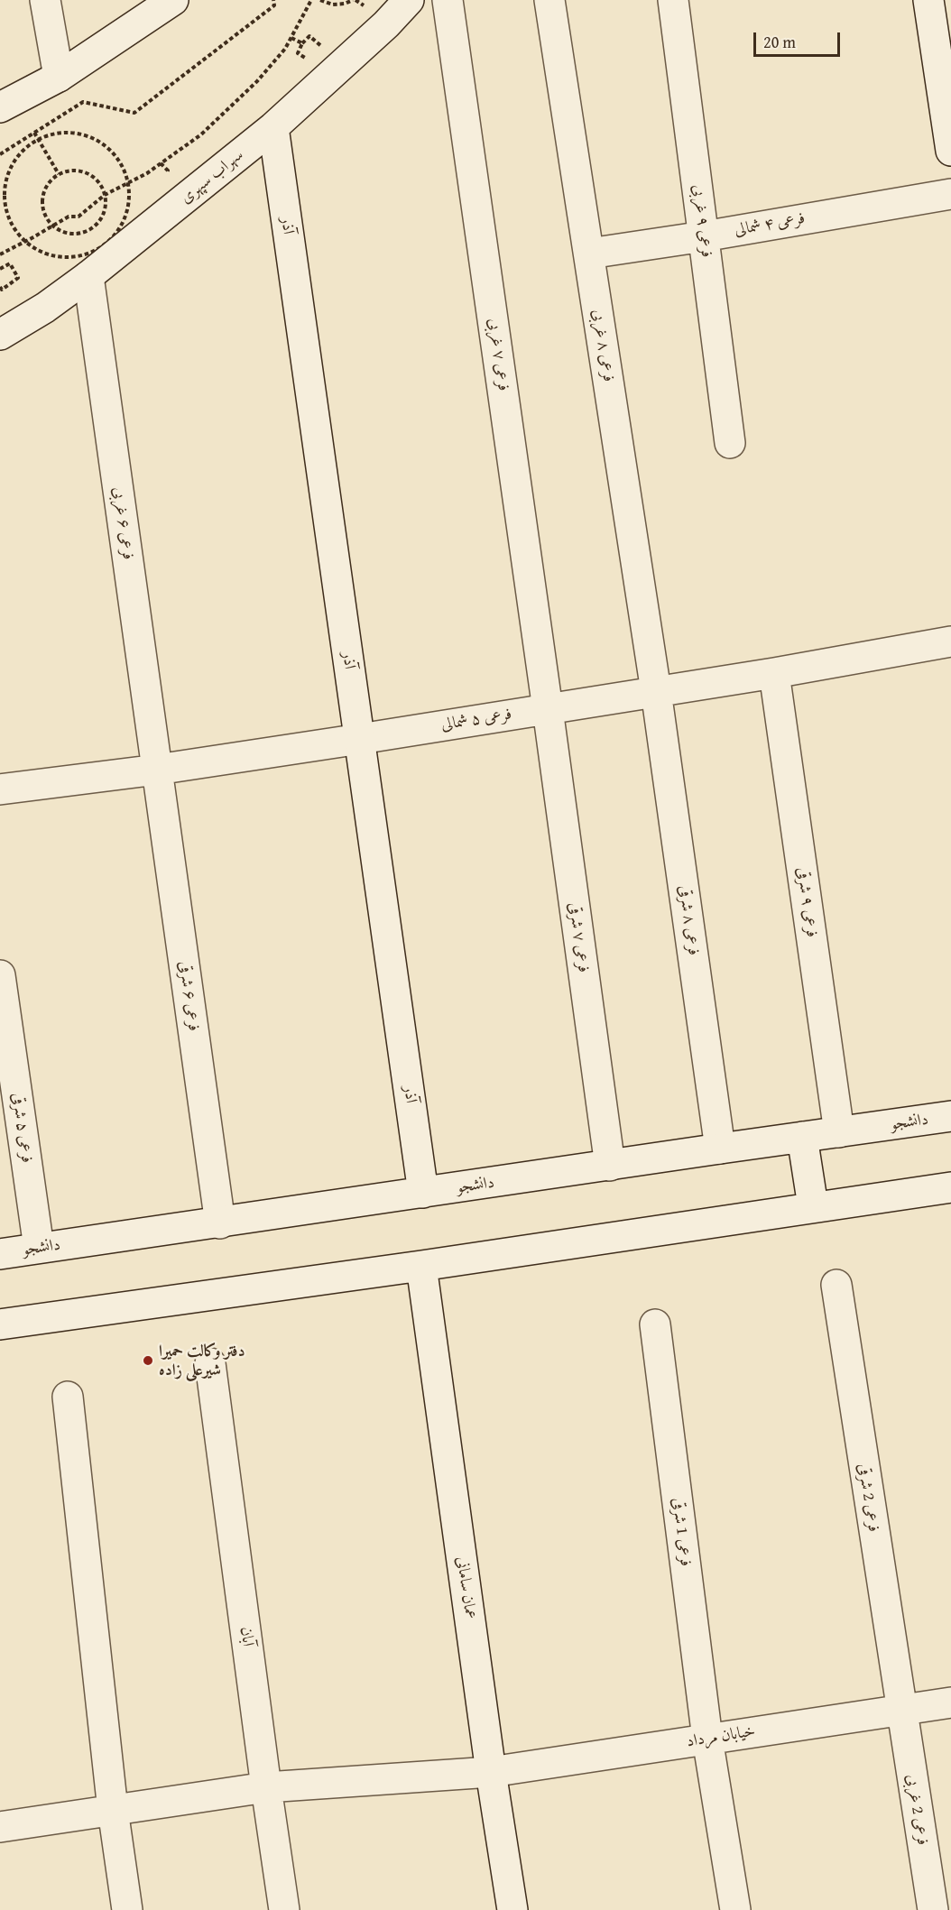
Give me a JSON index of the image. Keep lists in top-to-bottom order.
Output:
{
  "streets": {
    "street": [
      "سهراب سپهری",
      "فرعی ۹ غربی",
      "فرعی ۴ شمالی",
      "آذر",
      "فرعی ۸ غربی",
      "فرعی ۷ غربی",
      "فرعی ۶ غربی",
      "فرعی ۵ شمالی",
      "فرعی ۹ شرقی",
      "فرعی ۸ شرقی",
      "فرعی ۷ شرقی",
      "فرعی ۶ شرقی",
      "دانشجو",
      "فرعی ۵ شرقی",
      "فرعی 2 شرقی",
      "فرعی 1 شرقی",
      "عمان سامانی",
      "آبان",
      "خیابان مرداد",
      "فرعی 2 غربی"
    ]
  },
  "crossings": [
    ["سهراب سپهری", "آذر"],
    ["سهراب سپهری", "فرعی ۶ غربی"],
    ["فرعی ۹ غربی", "فرعی ۴ شمالی"],
    ["فرعی ۴ شمالی", "فرعی ۸ غربی"],
    ["آذر", "فرعی ۵ شمالی"],
    ["آذر", "دانشجو"],
    ["فرعی ۸ غربی", "فرعی ۵ شمالی"],
    ["فرعی ۸ غربی", "فرعی ۸ شرقی"],
    ["فرعی ۷ غربی", "فرعی ۵ شمالی"],
    ["فرعی ۷ غربی", "فرعی ۷ شرقی"],
    ["فرعی ۶ غربی", "فرعی ۵ شمالی"],
    ["فرعی ۶ غربی", "فرعی ۶ شرقی"],
    ["فرعی ۵ شمالی", "فرعی ۹ شرقی"],
    ["فرعی ۵ شمالی", "فرعی ۸ شرقی"],
    ["فرعی ۵ شمالی", "فرعی ۷ شرقی"],
    ["فرعی ۵ شمالی", "فرعی ۶ شرقی"],
    ["فرعی ۹ شرقی", "دانشجو"],
    ["فرعی ۸ شرقی", "دانشجو"],
    ["فرعی ۷ شرقی", "دانشجو"],
    ["فرعی ۶ شرقی", "دانشجو"],
    ["دانشجو", "فرعی ۵ شرقی"],
    ["فرعی 2 شرقی", "خیابان مرداد"],
    ["فرعی 2 شرقی", "فرعی 2 غربی"],
    ["فرعی 1 شرقی", "خیابان مرداد"],
    ["عمان سامانی", "خیابان مرداد"],
    ["آبان", "خیابان مرداد"],
    ["خیابان مرداد", "فرعی 2 غربی"]
  ],
  "places": ["دفتر وکالت حمیرا شیرعلی زاده"],
  "scale_bar": "20 m"
}
